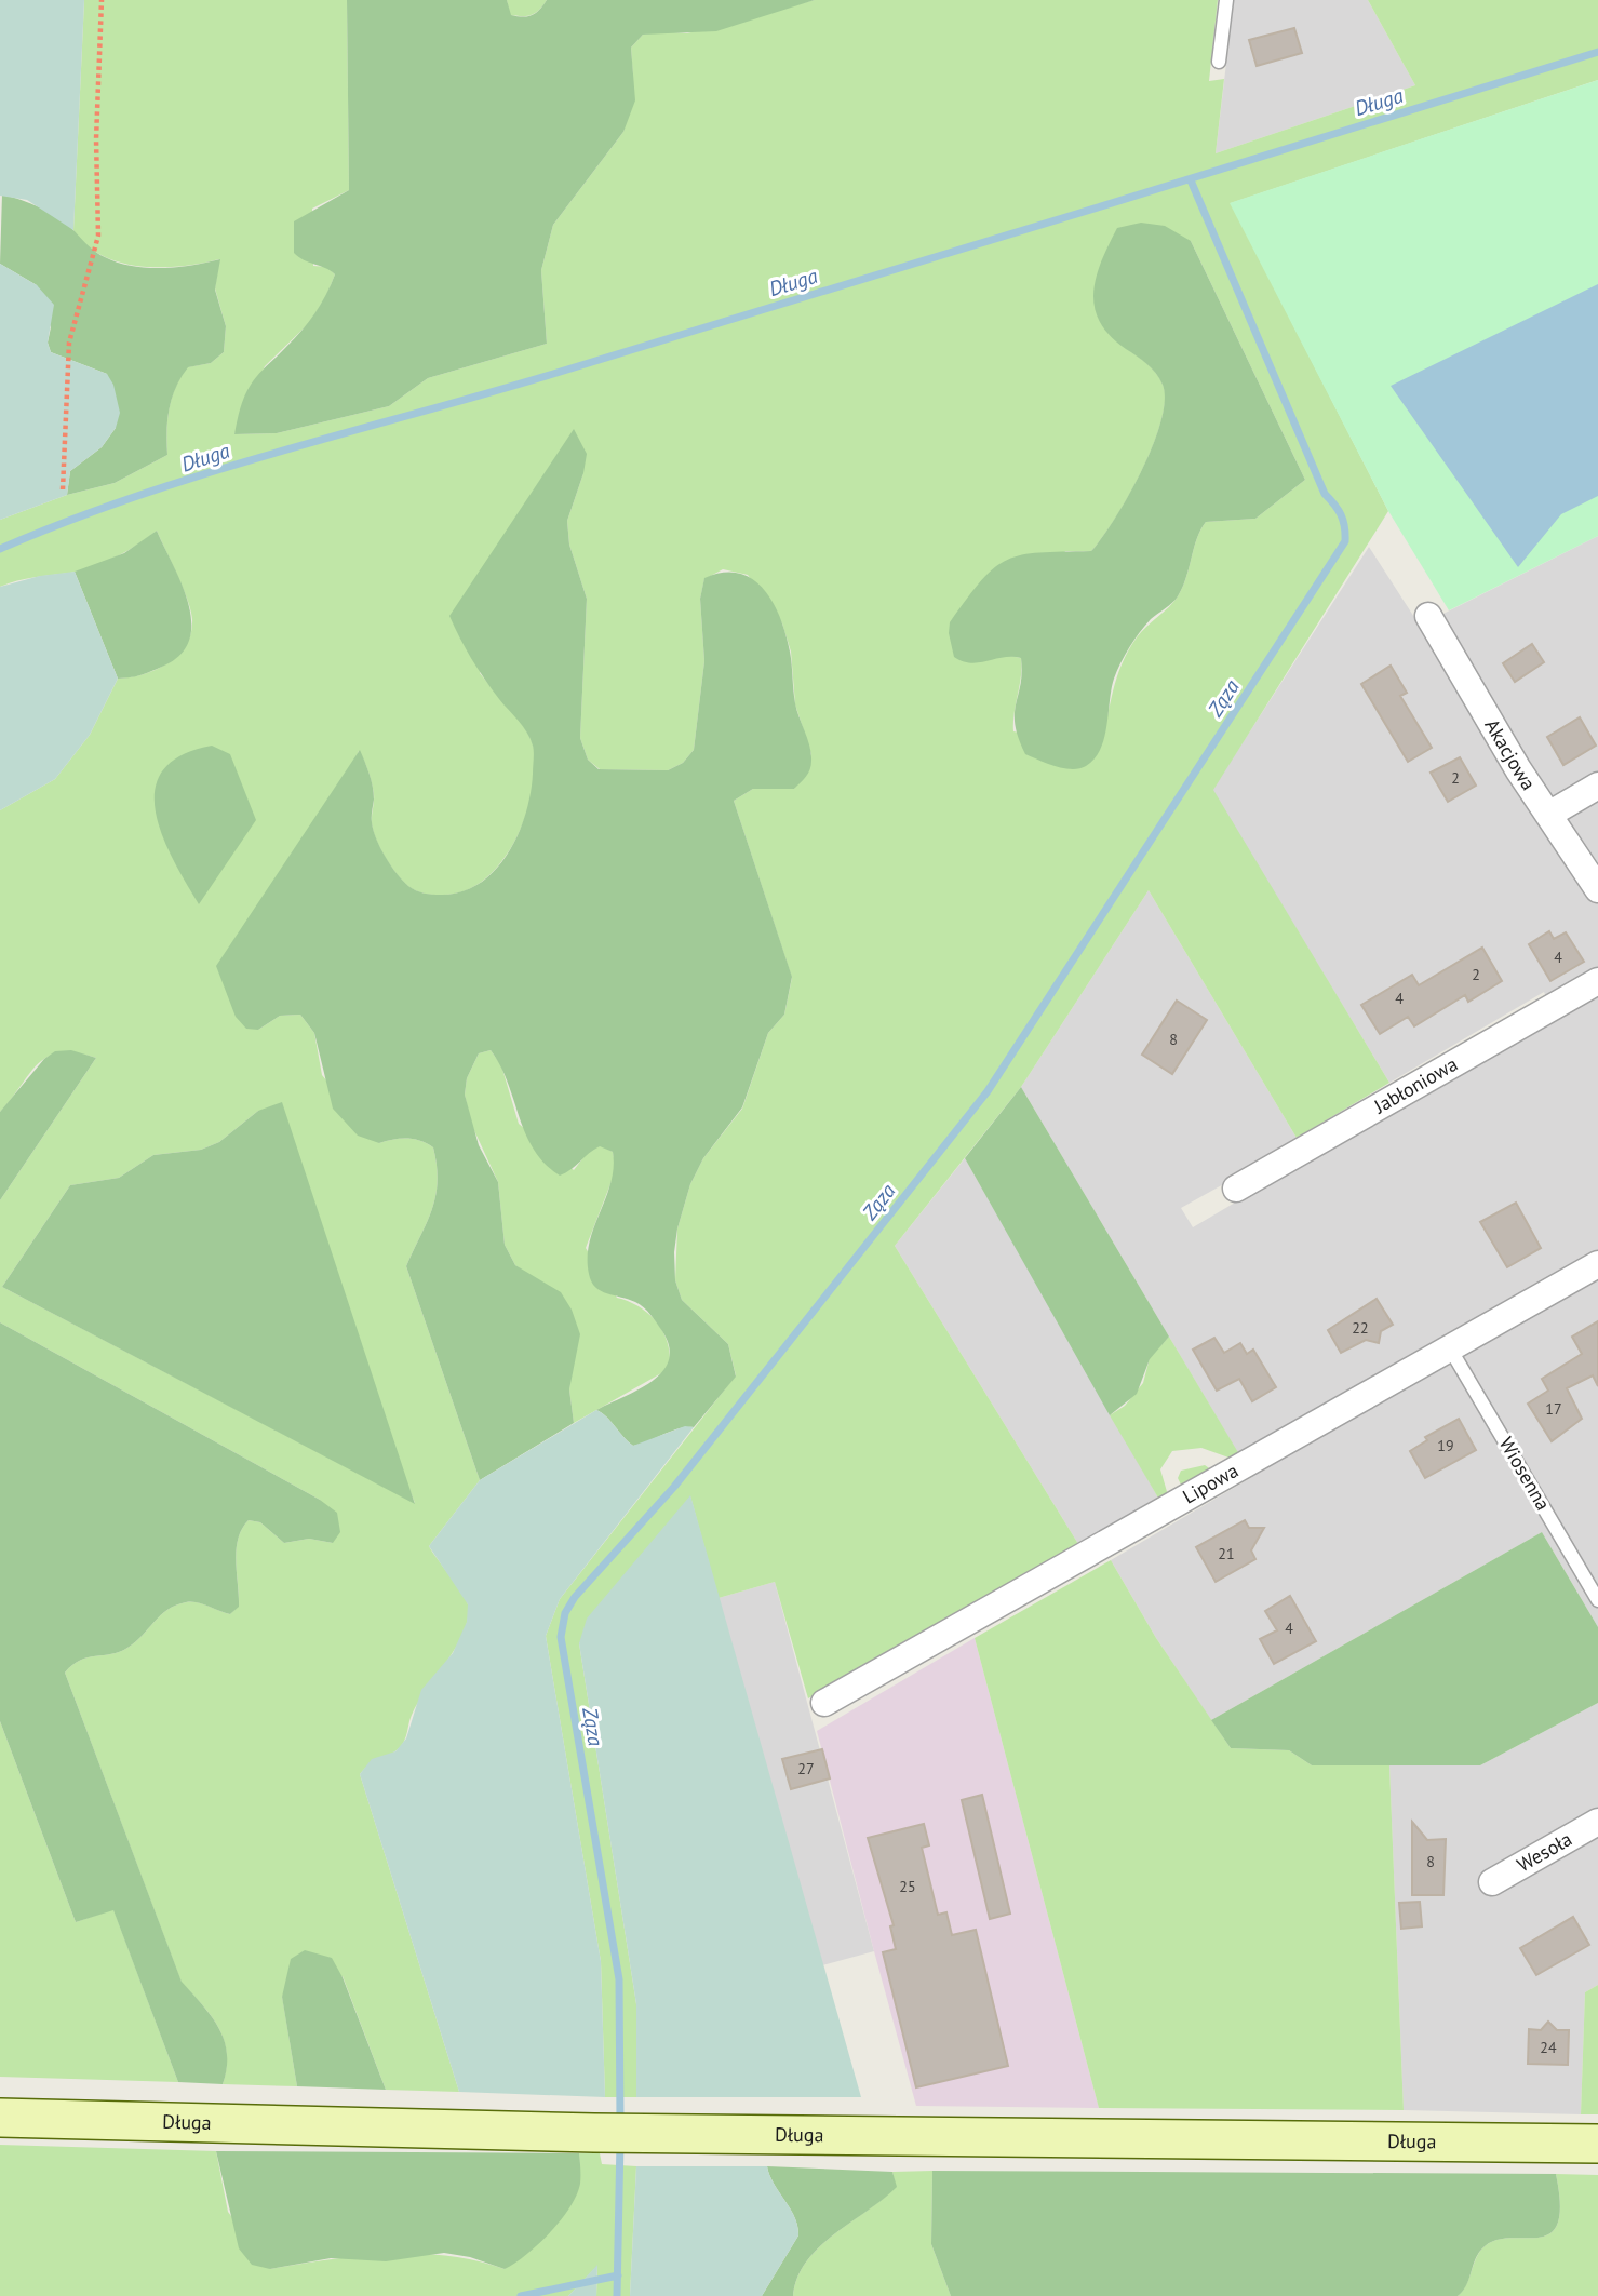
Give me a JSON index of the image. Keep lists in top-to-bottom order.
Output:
{
  "streets": {
    "street": [
      "Akacjowa",
      "Jabłoniowa",
      "Lipowa",
      "Wesoła",
      "Długa"
    ],
    "lane": ["Wiosenna"]
  },
  "crossings": [
    ["Wiosenna", "Lipowa"]
  ],
  "water": ["Długa", "Ząza"],
  "house_numbers": [
    "2",
    "4",
    "2",
    "4",
    "8",
    "22",
    "17",
    "19",
    "21",
    "4",
    "27",
    "8",
    "25",
    "24"
  ]
}
